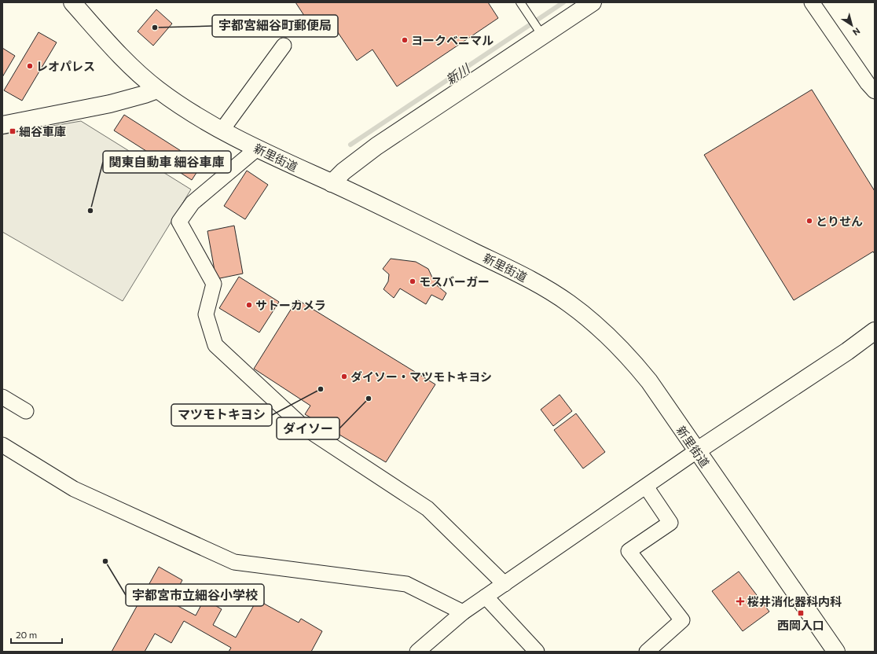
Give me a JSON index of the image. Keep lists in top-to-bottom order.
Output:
{
  "streets": {
    "main road": ["新里街道"]
  },
  "water": ["新川"],
  "places": {
    "other": [
      "宇都宮細谷町郵便局",
      "ヨークベニマル",
      "レオパレス",
      "関東自動車 細谷車庫",
      "とりせん",
      "モスバーガー",
      "サトーカメラ",
      "ダイソー・マツモトキヨシ",
      "マツモトキヨシ",
      "ダイソー",
      "宇都宮市立細谷小学校"
    ],
    "transit": ["細谷車庫", "西岡入口"],
    "health": ["桜井消化器科内科"]
  },
  "scale_bar": "20 m",
  "north": "bottom right"
}
